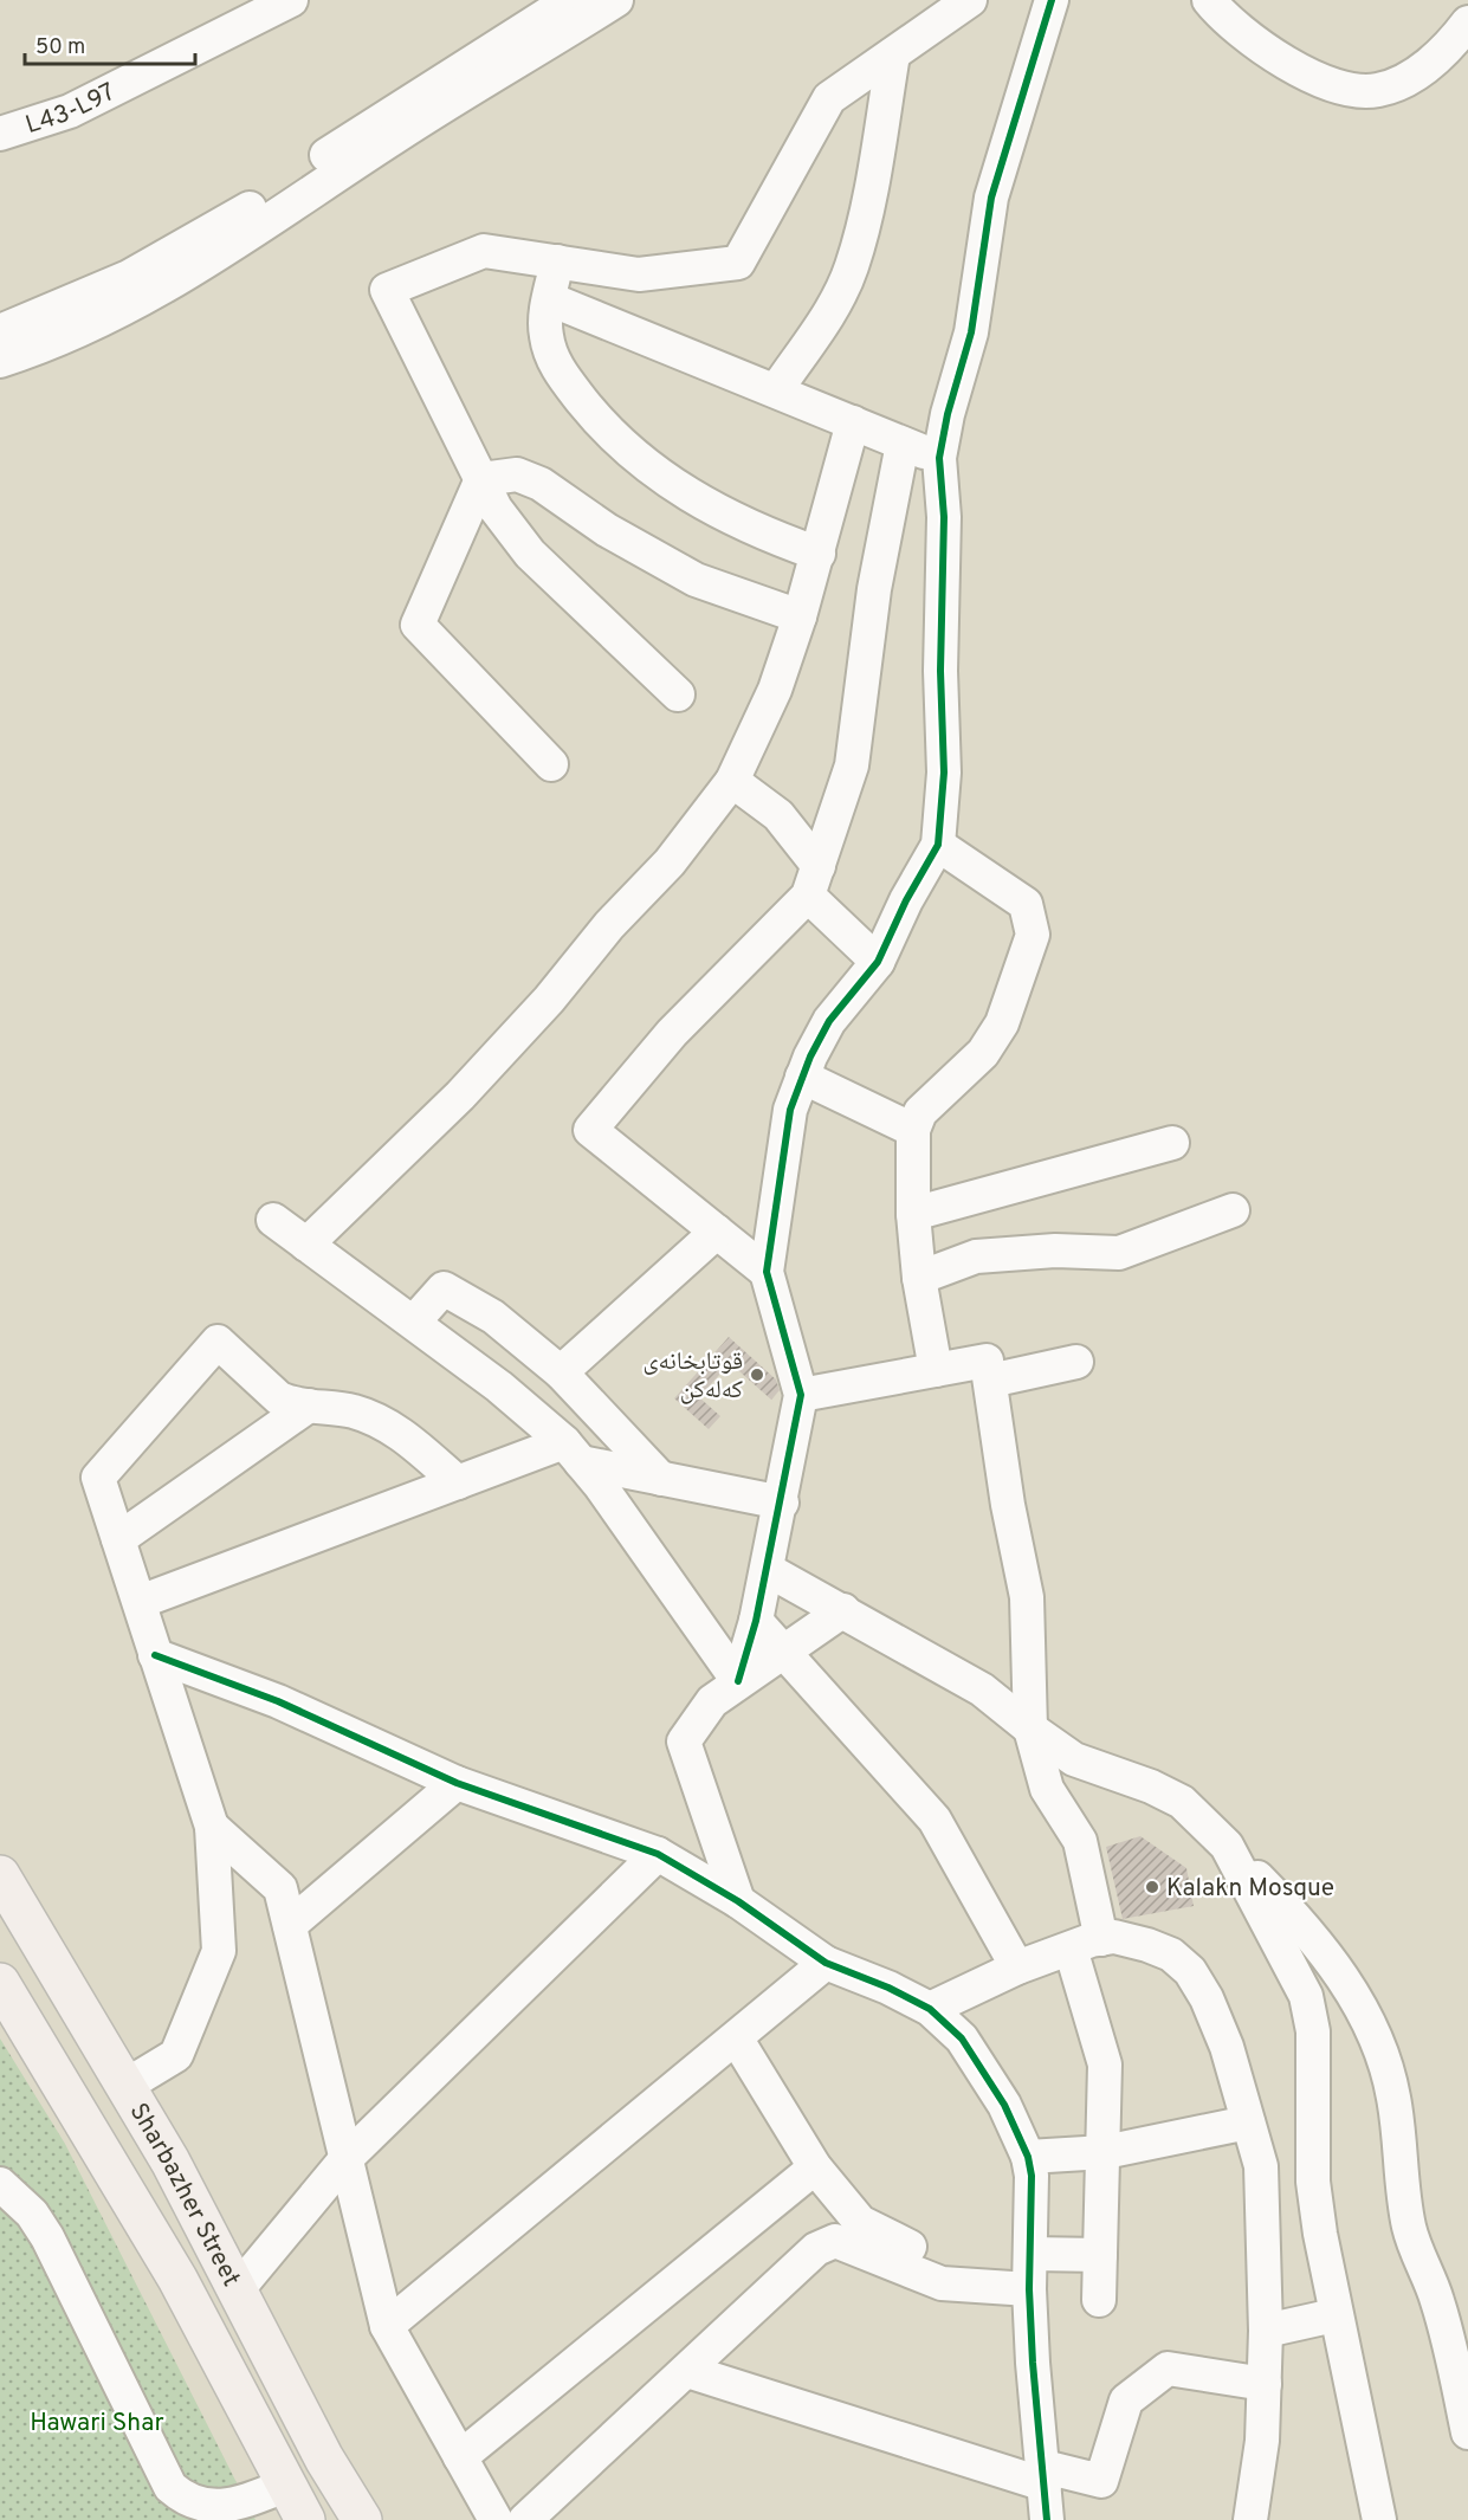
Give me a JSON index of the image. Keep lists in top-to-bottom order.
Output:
{
  "streets": {
    "main road": ["Sharbazher Street"],
    "street": ["L43-L97"]
  },
  "parks": ["Hawari Shar"],
  "places": ["قوتابخانەی کەلەکن", "Kalakn Mosque"],
  "scale_bar": "50 m"
}
